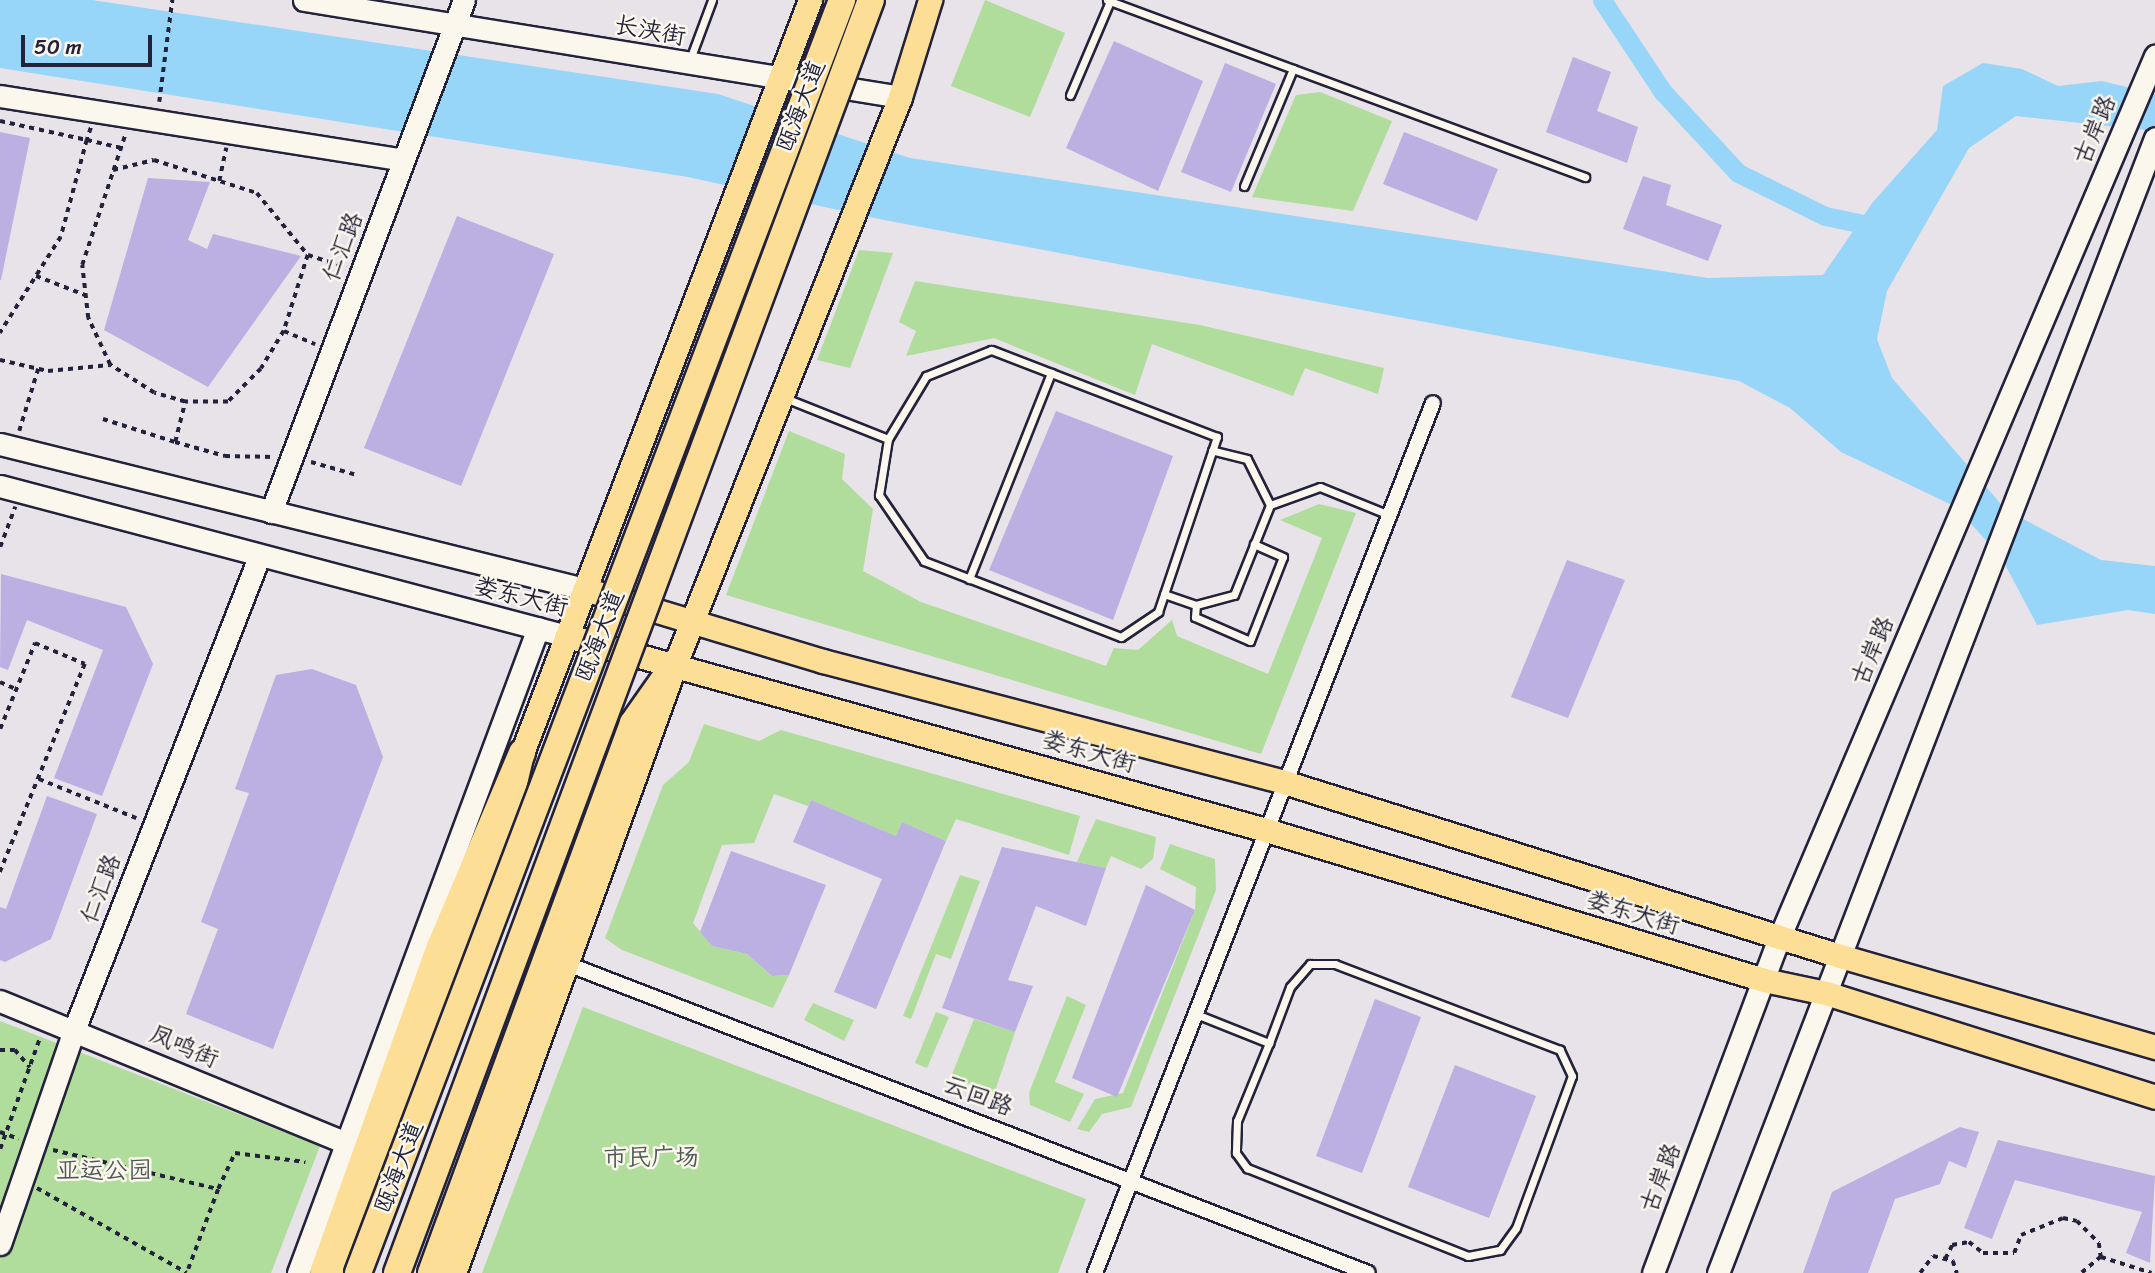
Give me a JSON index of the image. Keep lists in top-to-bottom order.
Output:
{
  "streets": {
    "highway": ["瓯海大道"],
    "main road": ["娄东大街"],
    "street": [
      "长浃街",
      "古岸路",
      "仁汇路",
      "凤鸣街",
      "云回路"
    ]
  },
  "crossings": [
    ["长浃街", "瓯海大道"],
    ["长浃街", "仁汇路"],
    ["瓯海大道", "娄东大街"],
    ["古岸路", "娄东大街"],
    ["仁汇路", "娄东大街"],
    ["仁汇路", "凤鸣街"]
  ],
  "parks": ["市民广场", "亚运公园"],
  "scale_bar": "50 m"
}
